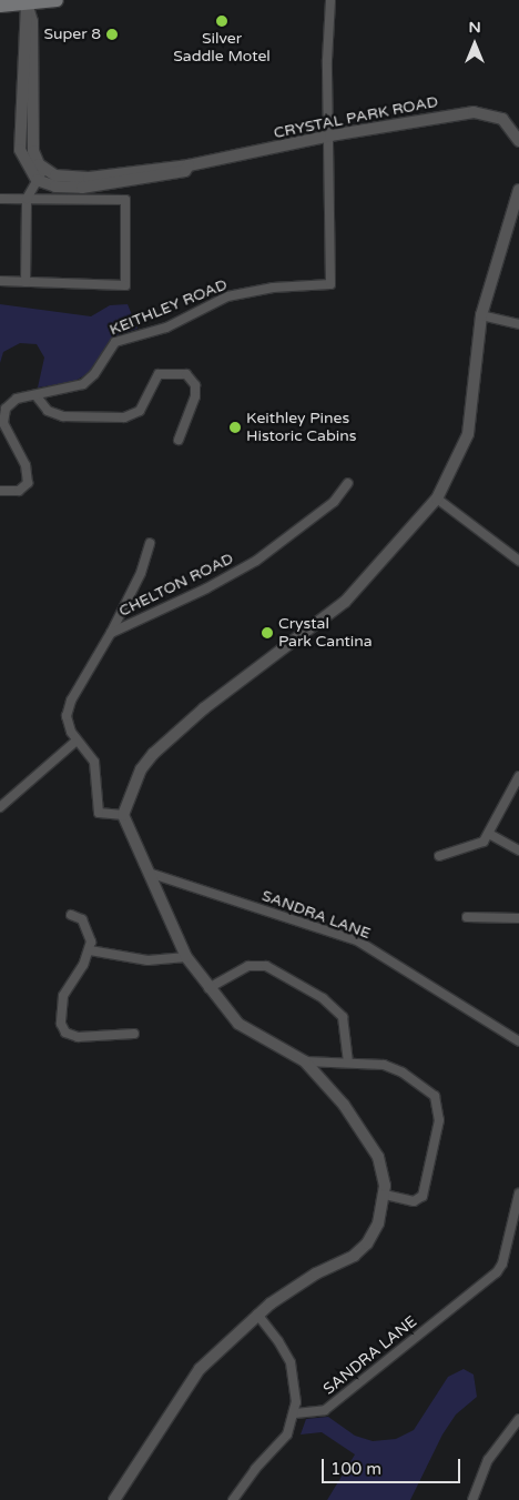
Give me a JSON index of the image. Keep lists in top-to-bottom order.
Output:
{
  "streets": {
    "street": [
      "CRYSTAL PARK ROAD",
      "KEITHLEY ROAD",
      "CHELTON ROAD",
      "SANDRA LANE"
    ]
  },
  "crossings": [
    ["CRYSTAL PARK ROAD", "KEITHLEY ROAD"]
  ],
  "places": [
    "Silver Saddle Motel",
    "Super 8",
    "Keithley Pines Historic Cabins",
    "Crystal Park Cantina"
  ],
  "scale_bar": "100 m",
  "north": "top"
}
